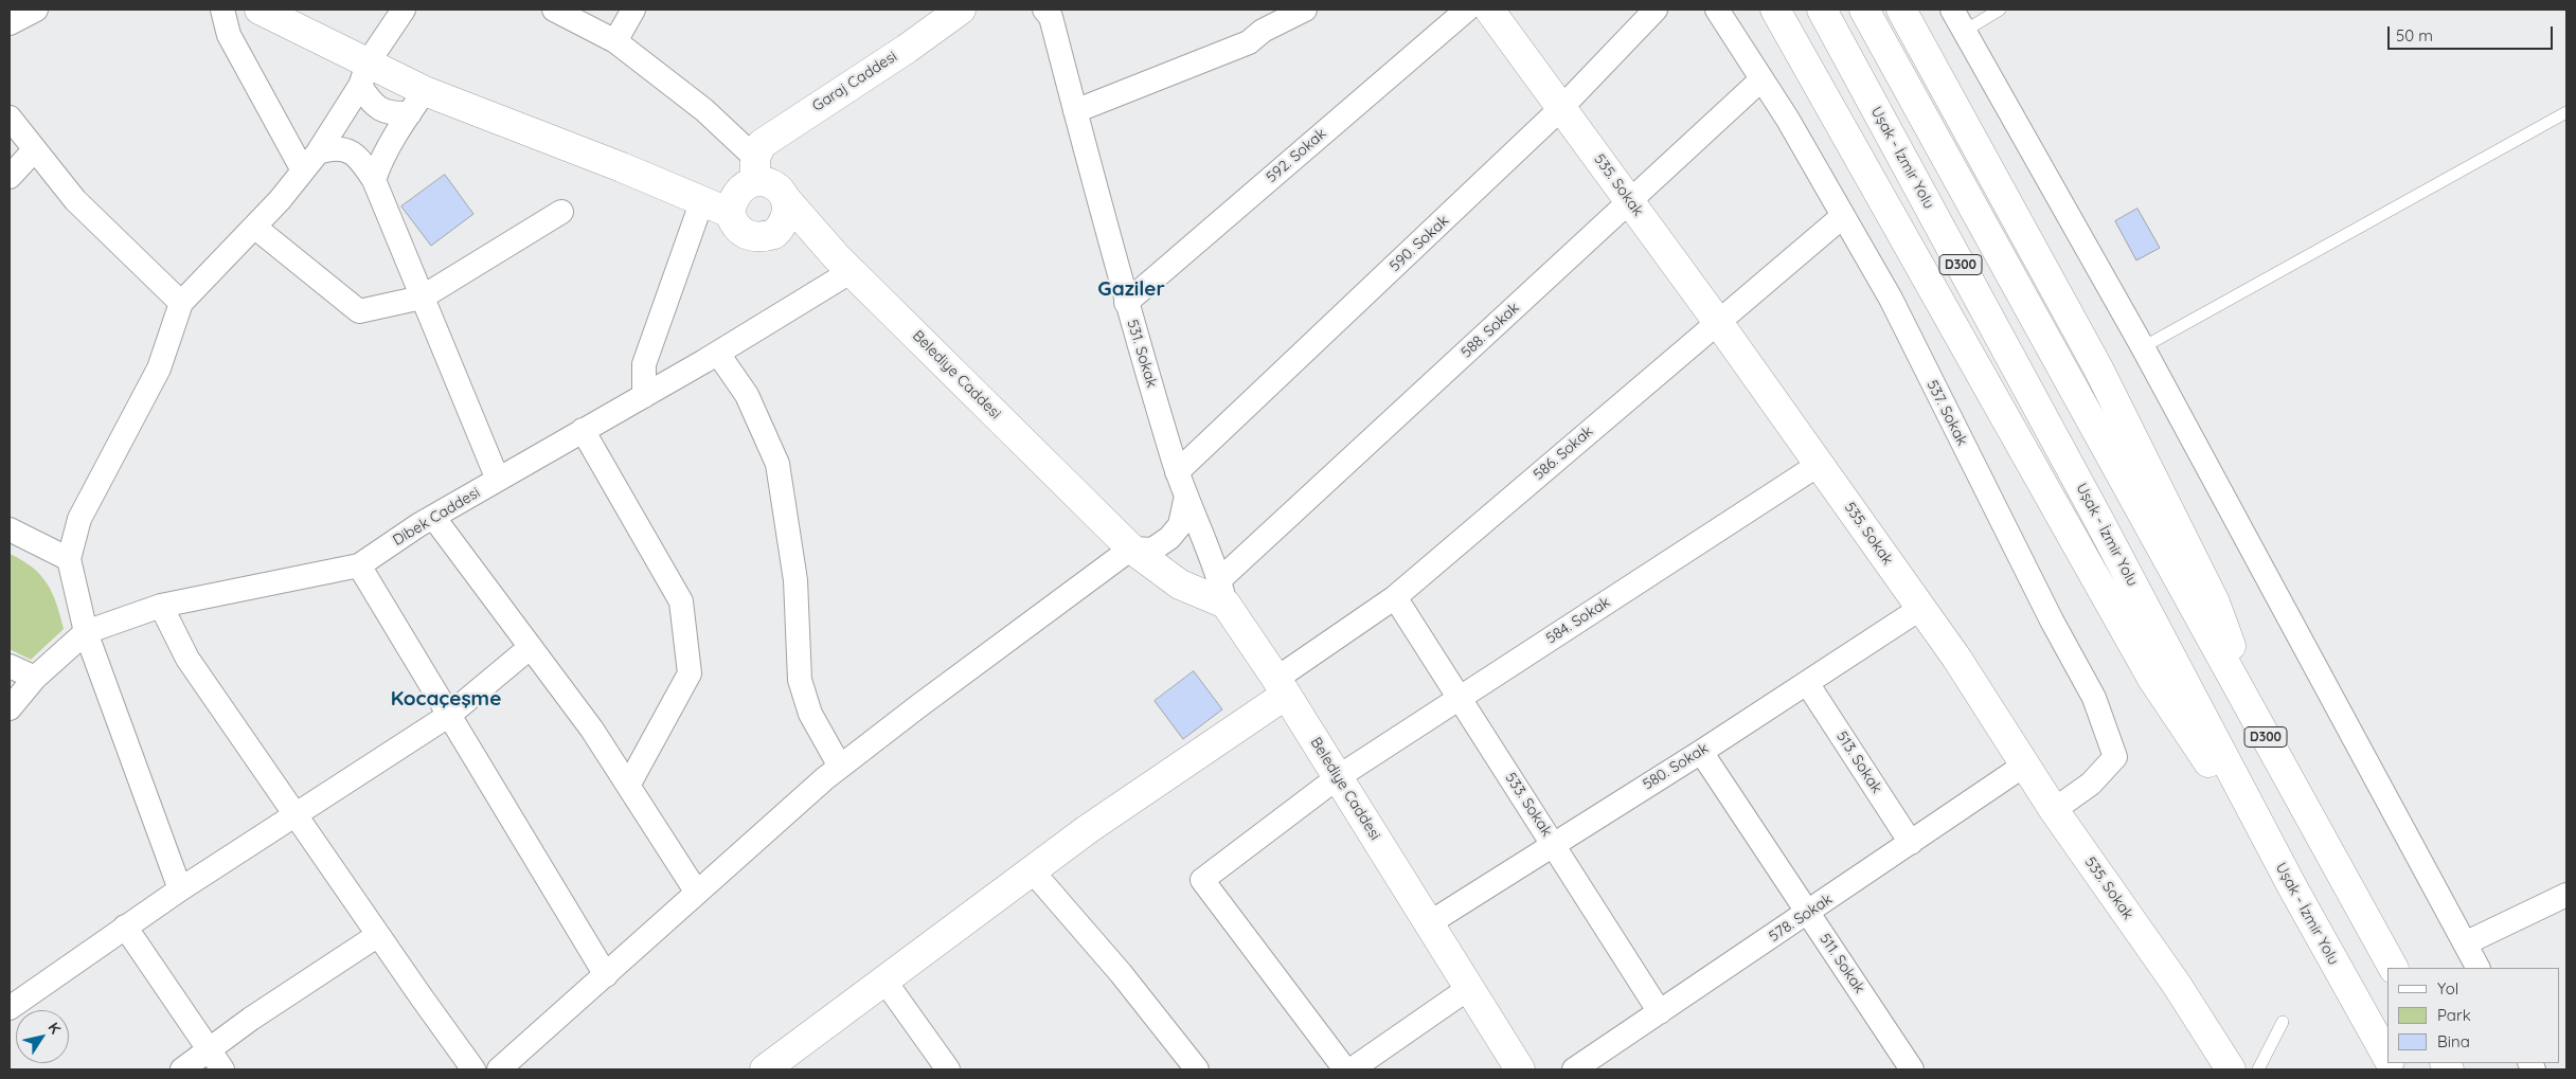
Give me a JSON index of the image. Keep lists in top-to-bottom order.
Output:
{
  "streets": {
    "main road": [
      "Garaj Caddesi",
      "Uşak - İzmir Yolu",
      "535. Sokak",
      "D300",
      "Belediye Caddesi"
    ],
    "street": [
      "592. Sokak",
      "590. Sokak",
      "588. Sokak",
      "531. Sokak",
      "537. Sokak",
      "586. Sokak",
      "Dibek Caddesi",
      "584. Sokak",
      "513. Sokak",
      "580. Sokak",
      "533. Sokak",
      "578. Sokak",
      "511. Sokak"
    ]
  },
  "crossings": [
    ["Garaj Caddesi", "Belediye Caddesi"],
    ["592. Sokak", "531. Sokak"],
    ["535. Sokak", "590. Sokak"],
    ["535. Sokak", "588. Sokak"],
    ["535. Sokak", "537. Sokak"],
    ["535. Sokak", "586. Sokak"],
    ["535. Sokak", "584. Sokak"],
    ["535. Sokak", "580. Sokak"],
    ["535. Sokak", "578. Sokak"],
    ["590. Sokak", "531. Sokak"],
    ["588. Sokak", "531. Sokak"],
    ["588. Sokak", "Belediye Caddesi"],
    ["588. Sokak", "537. Sokak"],
    ["531. Sokak", "Belediye Caddesi"],
    ["Belediye Caddesi", "586. Sokak"],
    ["Belediye Caddesi", "Dibek Caddesi"],
    ["Belediye Caddesi", "584. Sokak"],
    ["Belediye Caddesi", "580. Sokak"],
    ["537. Sokak", "586. Sokak"],
    ["586. Sokak", "533. Sokak"],
    ["584. Sokak", "533. Sokak"],
    ["513. Sokak", "580. Sokak"],
    ["513. Sokak", "578. Sokak"],
    ["580. Sokak", "533. Sokak"],
    ["580. Sokak", "511. Sokak"],
    ["533. Sokak", "578. Sokak"],
    ["578. Sokak", "511. Sokak"]
  ],
  "districts": ["Gaziler", "Kocaçeşme"],
  "legend": ["Yol", "Park", "Bina"],
  "scale_bar": "50 m",
  "north": "top right"
}
